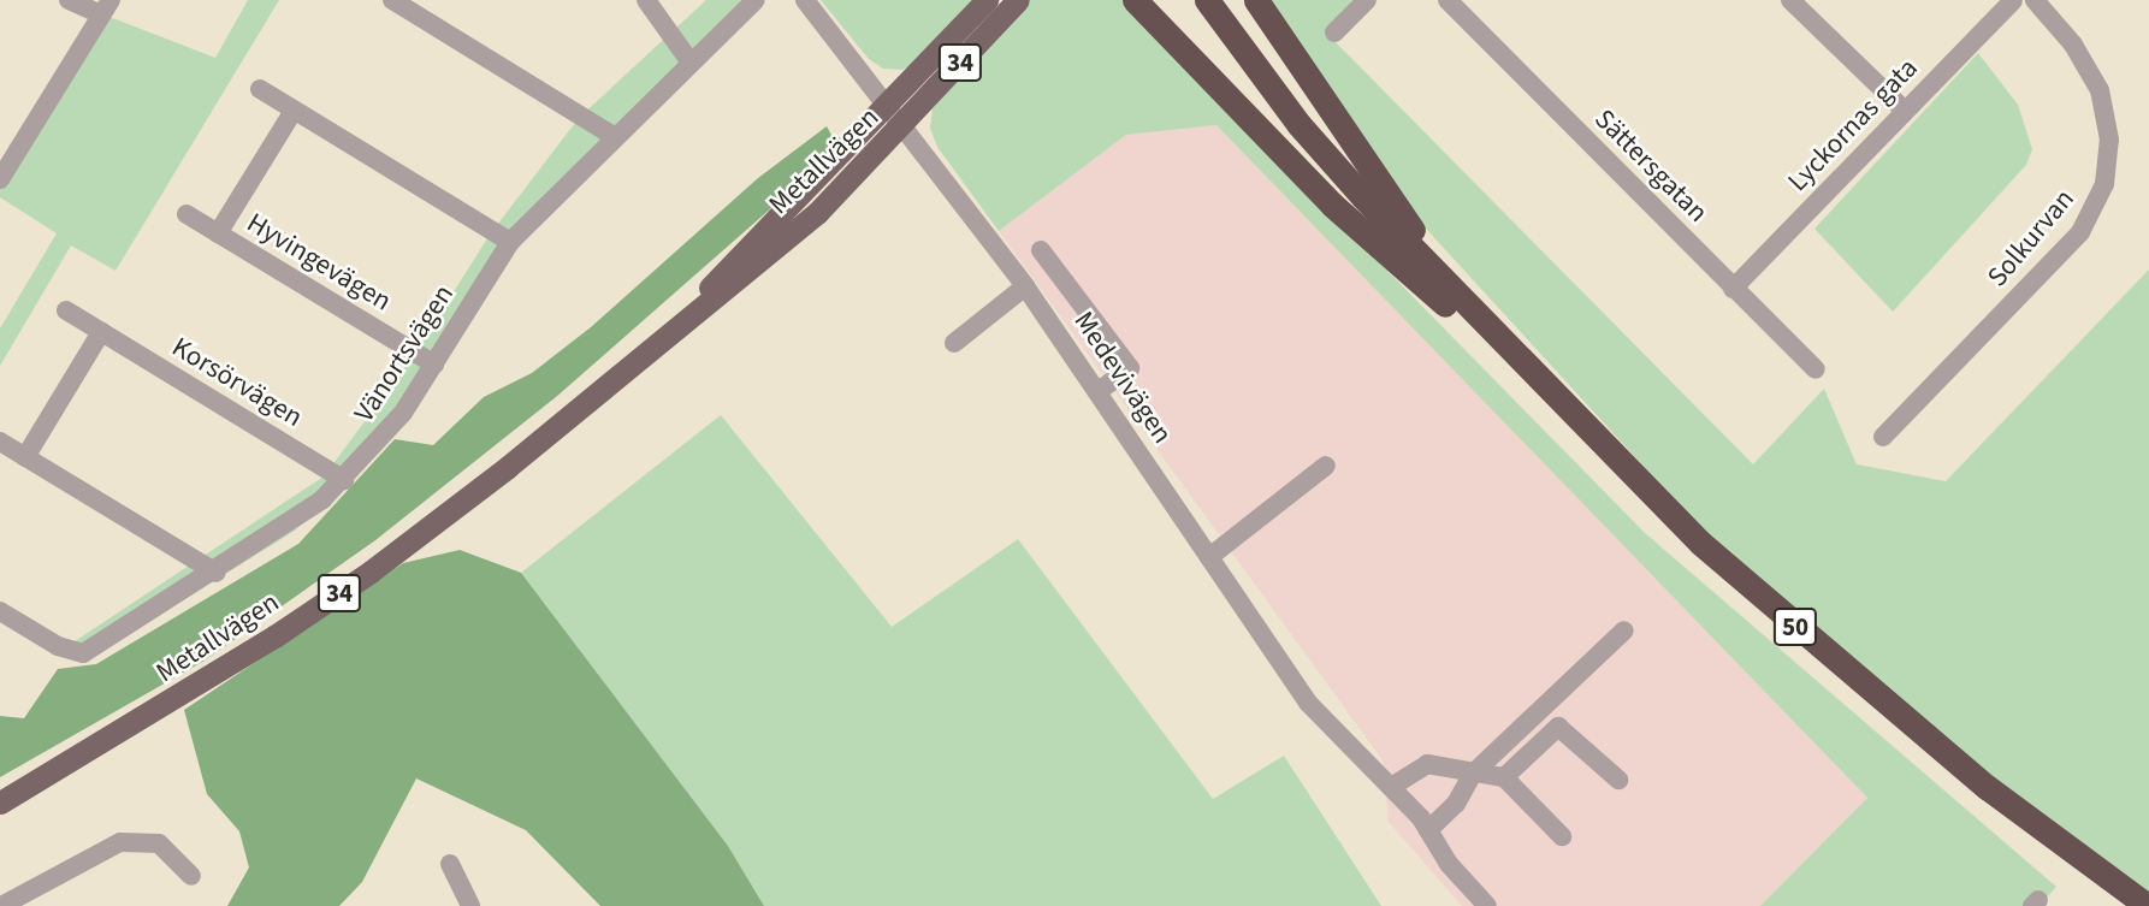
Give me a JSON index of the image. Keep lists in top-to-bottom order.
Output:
{
  "streets": {
    "highway": ["50"],
    "main road": ["34", "Metallvägen"],
    "street": [
      "Lyckornas gata",
      "Sättersgatan",
      "Solkurvan",
      "Hyvingevägen",
      "Vänortsvägen",
      "Medevivägen",
      "Korsörvägen"
    ]
  },
  "crossings": [
    ["Lyckornas gata", "Sättersgatan"],
    ["Metallvägen", "Medevivägen"],
    ["Hyvingevägen", "Vänortsvägen"],
    ["Vänortsvägen", "Korsörvägen"]
  ]
}
